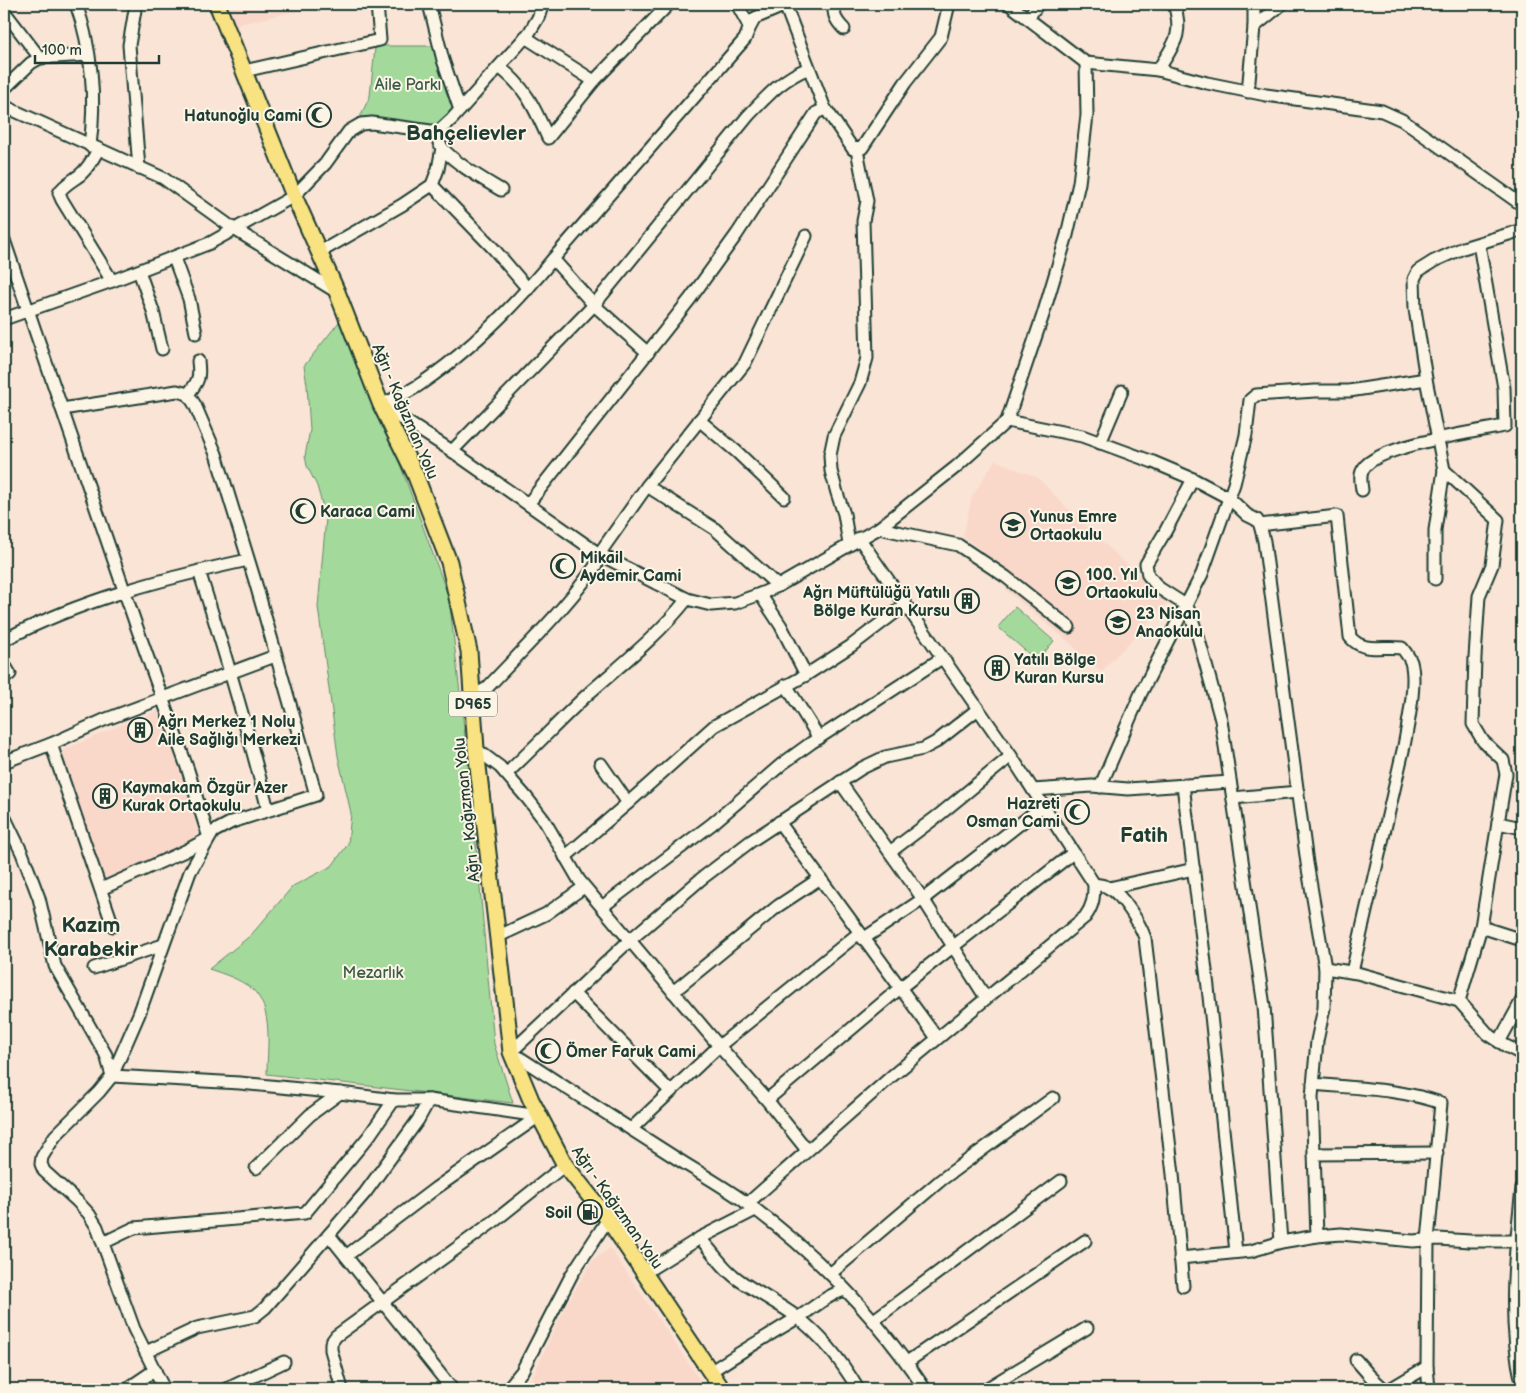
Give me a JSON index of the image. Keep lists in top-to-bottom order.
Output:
{
  "streets": {
    "main road": ["Ağrı - Kağızman Yolu", "D965"]
  },
  "districts": ["Bahçelievler", "Fatih", "Kazım Karabekir"],
  "parks": ["Aile Parkı", "Mezarlık"],
  "places": {
    "mosque": [
      "Hatunoğlu Cami",
      "Karaca Cami",
      "Mikail Aydemir Cami",
      "Hazreti Osman Cami",
      "Ömer Faruk Cami"
    ],
    "school or university": ["Yunus Emre Ortaokulu", "100. Yıl Ortaokulu", "23 Nisan Anaokulu"],
    "building": [
      "Ağrı Müftülüğü Yatılı Bölge Kuran Kursu",
      "Yatılı Bölge Kuran Kursu",
      "Ağrı Merkez 1 Nolu Aile Sağlığı Merkezi",
      "Kaymakam Özgür Azer Kurak Ortaokulu"
    ],
    "fuel station": ["Soil"]
  },
  "scale_bar": "100 m"
}
